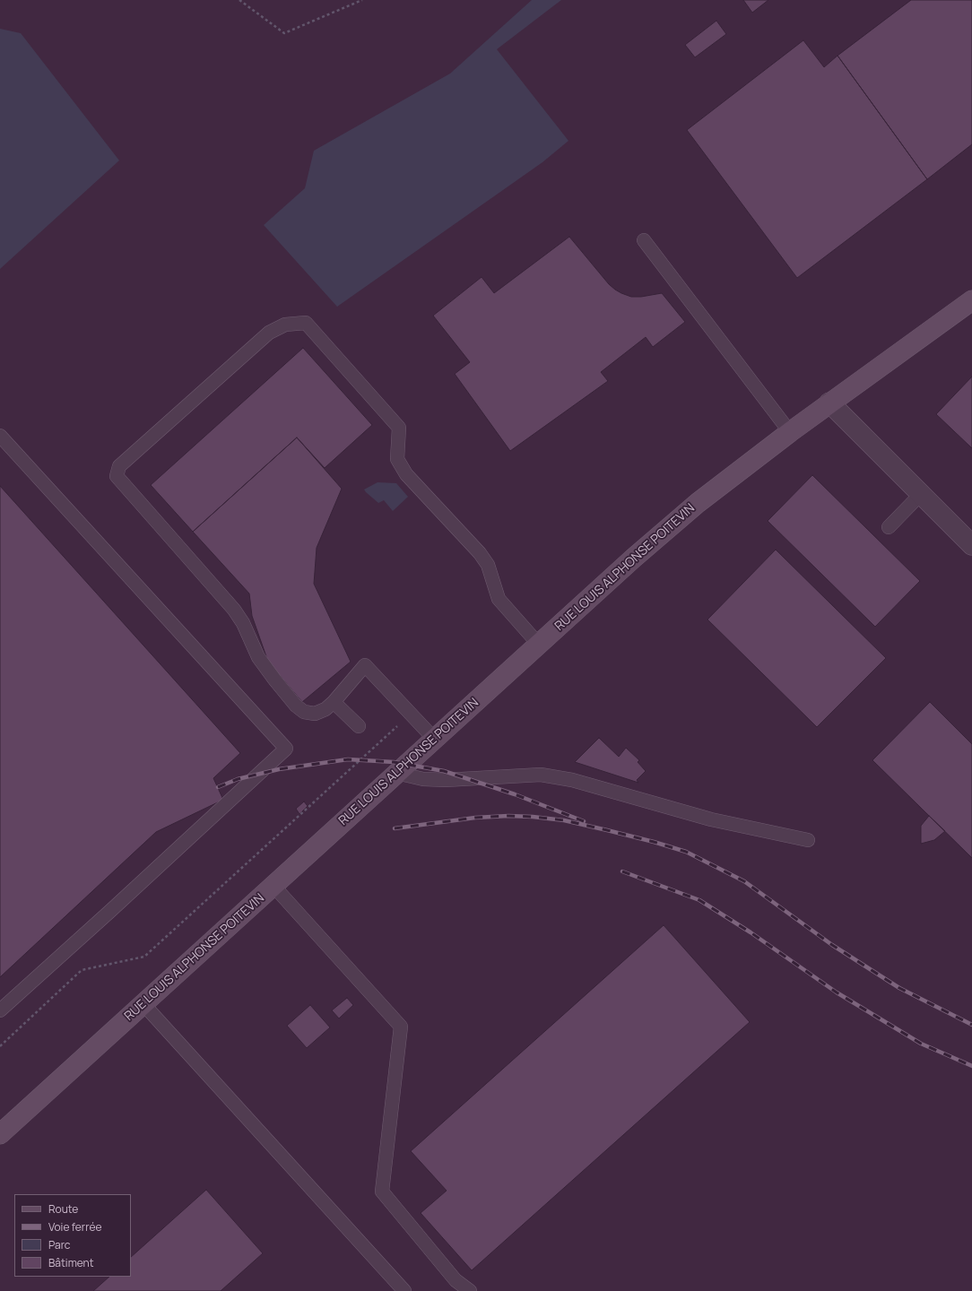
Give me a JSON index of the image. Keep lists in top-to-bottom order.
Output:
{
  "streets": {
    "street": ["RUE LOUIS ALPHONSE POITEVIN"]
  },
  "legend": [
    "Route",
    "Voie ferrée",
    "Parc",
    "Bâtiment"
  ]
}
